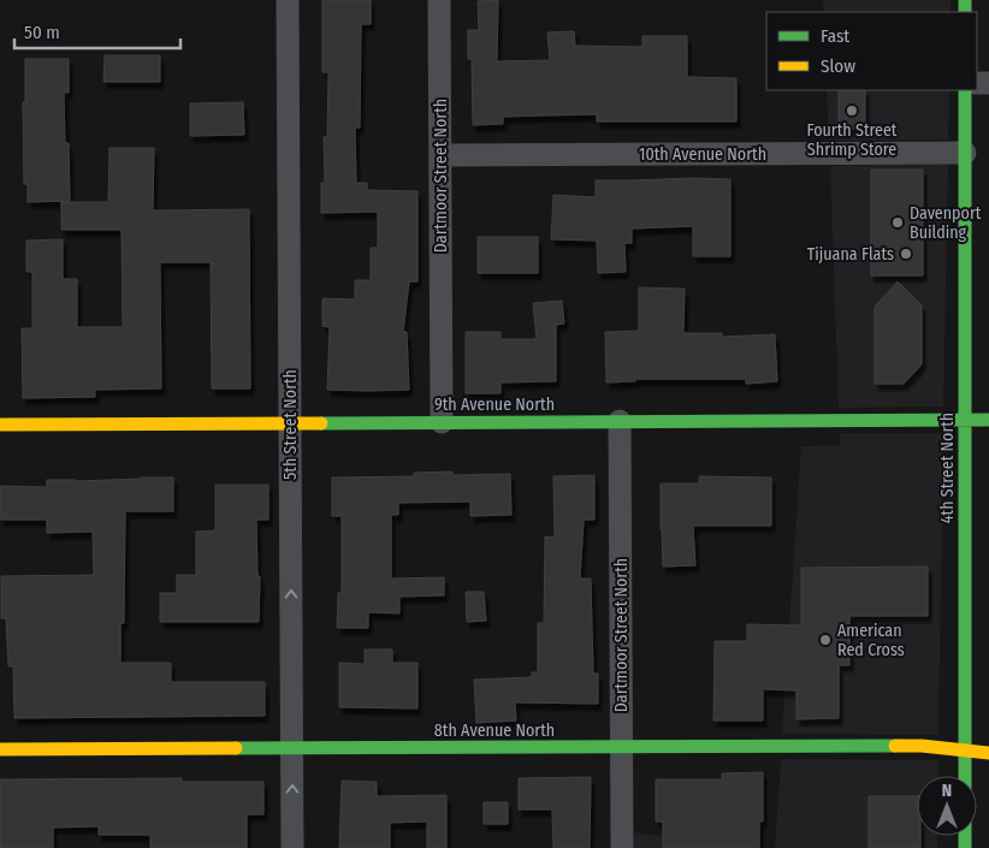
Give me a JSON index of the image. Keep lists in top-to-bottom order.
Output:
{
  "streets": {
    "street": [
      "10th Avenue North",
      "Dartmoor Street North",
      "9th Avenue North",
      "5th Street North",
      "4th Street North",
      "8th Avenue North"
    ]
  },
  "crossings": [
    ["10th Avenue North", "Dartmoor Street North"],
    ["10th Avenue North", "4th Street North"],
    ["Dartmoor Street North", "9th Avenue North"],
    ["Dartmoor Street North", "8th Avenue North"],
    ["9th Avenue North", "5th Street North"],
    ["9th Avenue North", "4th Street North"],
    ["5th Street North", "8th Avenue North"],
    ["4th Street North", "8th Avenue North"]
  ],
  "one_way": ["5th Street North"],
  "places": [
    "Fourth Street Shrimp Store",
    "Davenport Building",
    "Tijuana Flats",
    "American Red Cross"
  ],
  "legend": ["Fast", "Slow"],
  "scale_bar": "50 m",
  "north": "top"
}
